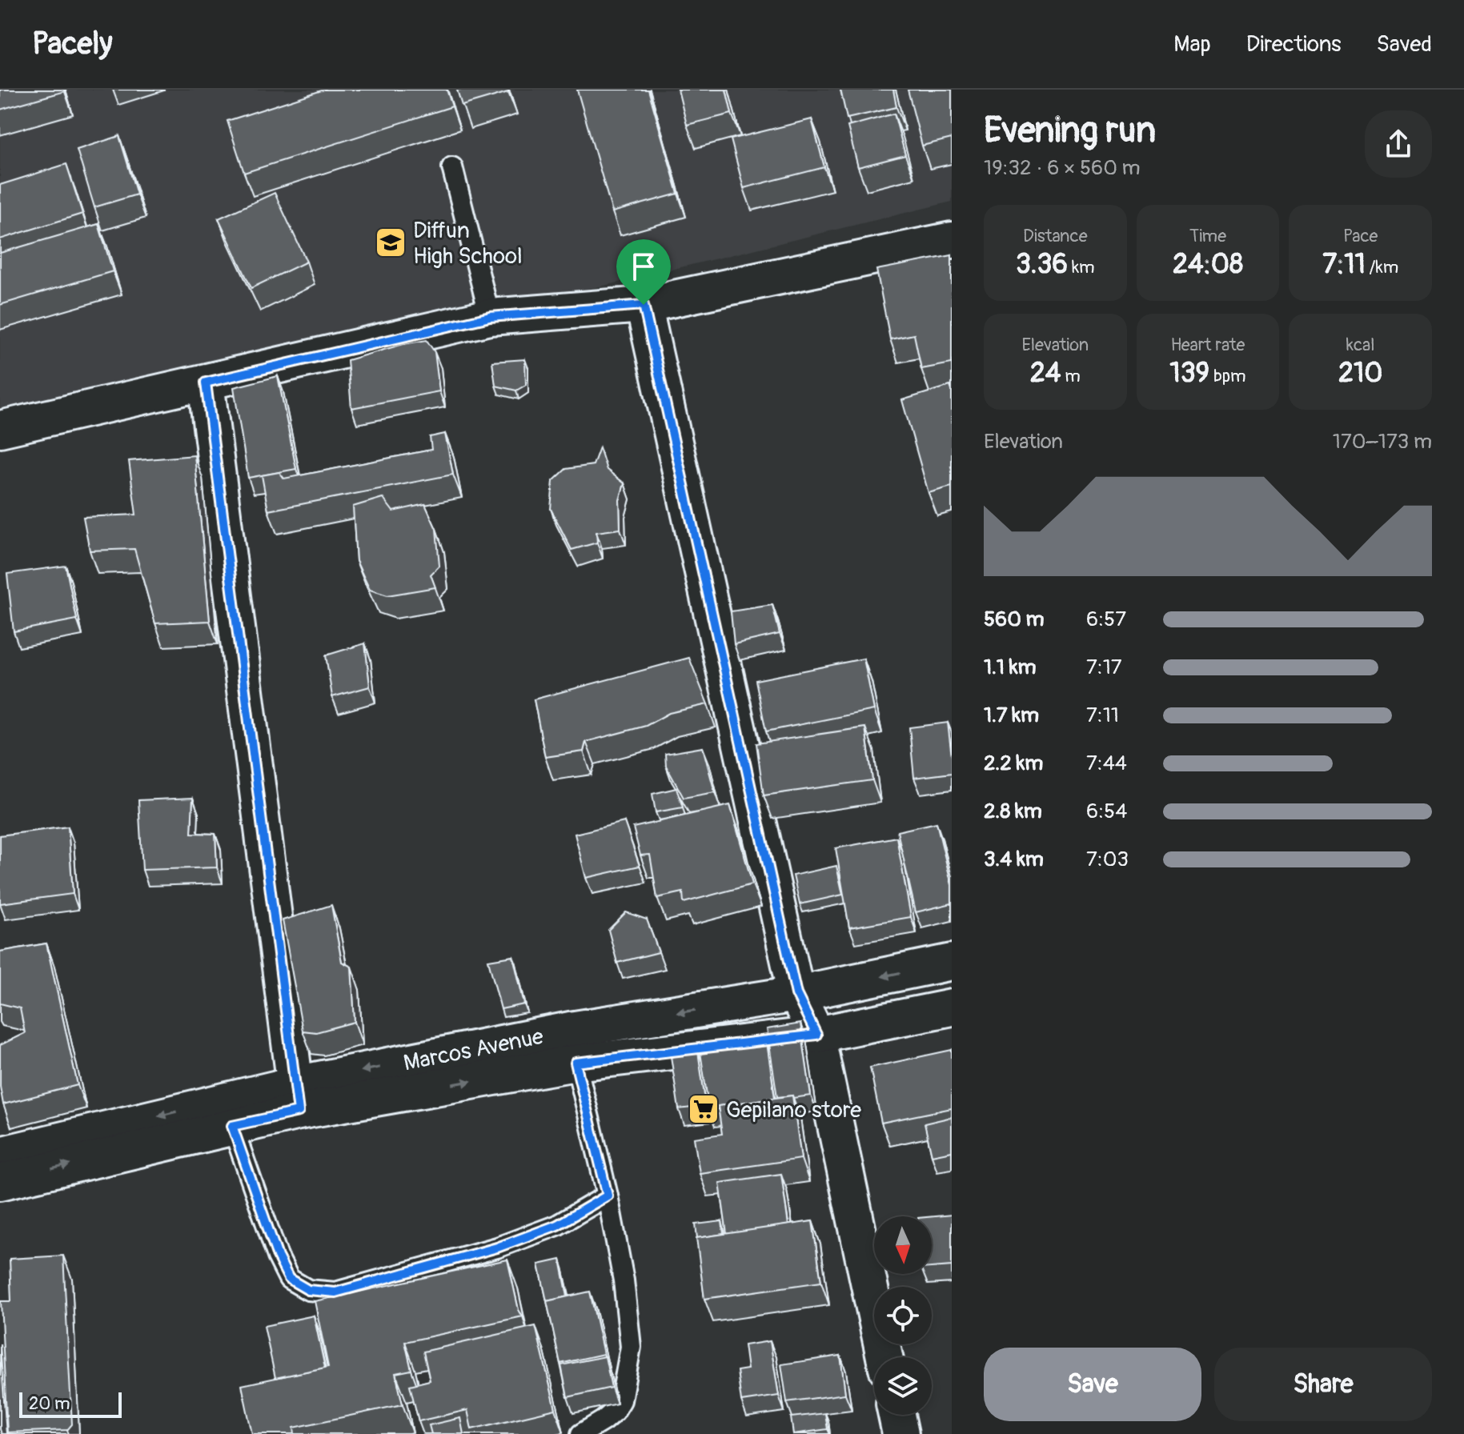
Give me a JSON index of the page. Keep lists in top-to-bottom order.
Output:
{
  "streets": {
    "street": ["Marcos Avenue"]
  },
  "places": {
    "school or university": ["Diffun High School"],
    "supermarket": ["Gepilano store"]
  },
  "scale_bar": "20 m",
  "north": "bottom",
  "page": {
    "header": "Pacely",
    "nav": ["Map", "Directions", "Saved"],
    "heading": ["Evening run", "19:32 · 6 × 560 m"],
    "stats": [
      ["Distance", "3.36 km"],
      ["Time", "24:08"],
      ["Pace", "7:11 /km"],
      ["Elevation", "24 m"],
      ["Heart rate", "139 bpm"],
      ["kcal", "210"]
    ],
    "chart": ["Elevation", "170–173 m"],
    "list": [
      {
        "name": "560 m",
        "note": "6:57"
      },
      {
        "name": "1.1 km",
        "note": "7:17"
      },
      {
        "name": "1.7 km",
        "note": "7:11"
      },
      {
        "name": "2.2 km",
        "note": "7:44"
      },
      {
        "name": "2.8 km",
        "note": "6:54"
      },
      {
        "name": "3.4 km",
        "note": "7:03"
      }
    ],
    "buttons": ["Save", "Share"],
    "scale": "20 m"
  }
}
